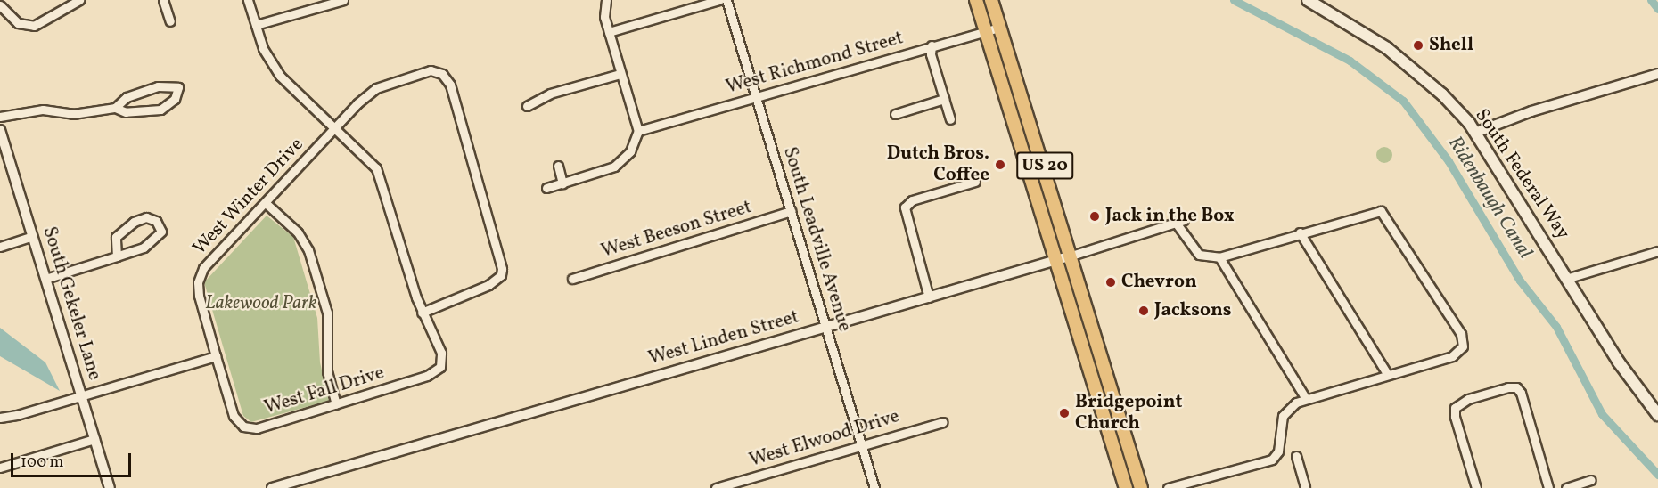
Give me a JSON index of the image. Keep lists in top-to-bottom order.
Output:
{
  "streets": {
    "main road": ["US 20", "South Federal Way"],
    "street": [
      "West Richmond Street",
      "West Winter Drive",
      "West Beeson Street",
      "South Leadville Avenue",
      "South Gekeler Lane",
      "West Linden Street",
      "West Fall Drive",
      "West Elwood Drive"
    ]
  },
  "crossings": [
    ["West Richmond Street", "US 20"],
    ["West Richmond Street", "South Leadville Avenue"],
    ["US 20", "West Linden Street"],
    ["West Winter Drive", "West Fall Drive"],
    ["West Beeson Street", "South Leadville Avenue"],
    ["South Leadville Avenue", "West Linden Street"],
    ["South Leadville Avenue", "West Elwood Drive"]
  ],
  "water": ["Ridenbaugh Canal"],
  "parks": ["Lakewood Park"],
  "places": [
    "Shell",
    "Dutch Bros. Coffee",
    "Jack in the Box",
    "Chevron",
    "Jacksons",
    "Bridgepoint Church"
  ],
  "scale_bar": "100 m"
}
